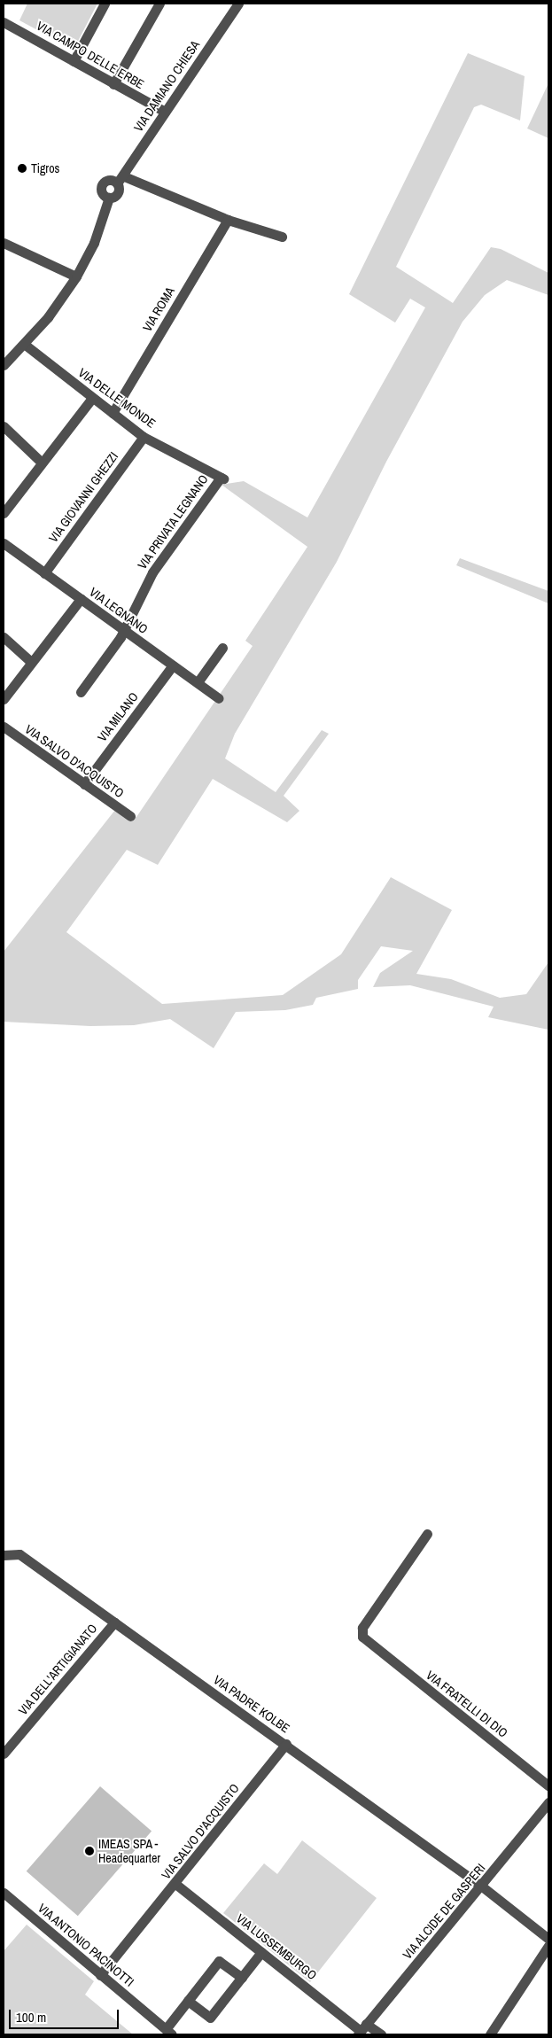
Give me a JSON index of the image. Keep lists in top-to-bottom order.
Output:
{
  "streets": {
    "street": [
      "VIA CAMPO DELLE ERBE",
      "VIA DAMIANO CHIESA",
      "VIA ROMA",
      "VIA DELLE MONDE",
      "VIA GIOVANNI GHEZZI",
      "VIA PRIVATA LEGNANO",
      "VIA LEGNANO",
      "VIA MILANO",
      "VIA SALVO D'ACQUISTO",
      "VIA DELL'ARTIGIANATO",
      "VIA PADRE KOLBE",
      "VIA FRATELLI DI DIO",
      "VIA ALCIDE DE GASPERI",
      "VIA ANTONIO PACINOTTI",
      "VIA LUSSEMBURGO"
    ]
  },
  "crossings": [
    ["VIA CAMPO DELLE ERBE", "VIA DAMIANO CHIESA"],
    ["VIA ROMA", "VIA DELLE MONDE"],
    ["VIA DELLE MONDE", "VIA GIOVANNI GHEZZI"],
    ["VIA DELLE MONDE", "VIA PRIVATA LEGNANO"],
    ["VIA GIOVANNI GHEZZI", "VIA LEGNANO"],
    ["VIA PRIVATA LEGNANO", "VIA LEGNANO"],
    ["VIA LEGNANO", "VIA MILANO"],
    ["VIA MILANO", "VIA SALVO D'ACQUISTO"],
    ["VIA SALVO D'ACQUISTO", "VIA PADRE KOLBE"],
    ["VIA SALVO D'ACQUISTO", "VIA ANTONIO PACINOTTI"],
    ["VIA SALVO D'ACQUISTO", "VIA LUSSEMBURGO"],
    ["VIA DELL'ARTIGIANATO", "VIA PADRE KOLBE"],
    ["VIA PADRE KOLBE", "VIA ALCIDE DE GASPERI"],
    ["VIA ALCIDE DE GASPERI", "VIA LUSSEMBURGO"]
  ],
  "places": ["Tigros", "IMEAS SPA - Headequarter"],
  "scale_bar": "100 m"
}
